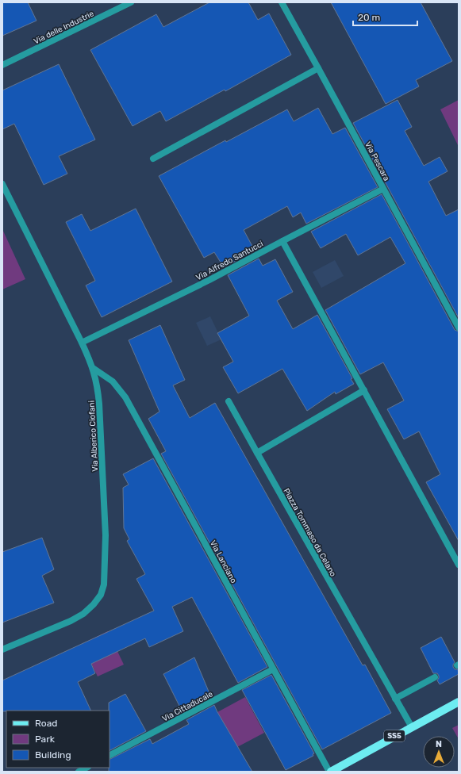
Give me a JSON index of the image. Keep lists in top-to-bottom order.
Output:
{
  "streets": {
    "main road": ["SS5"],
    "street": [
      "Via delle Industrie",
      "Via Pescara",
      "Via Alfredo Santucci",
      "Via Alberico Ciofani",
      "Piazza Tommaso da Celano",
      "Via Lanciano",
      "Via Cittaducale"
    ]
  },
  "crossings": [
    ["Via Pescara", "Via Alfredo Santucci"],
    ["Via Alfredo Santucci", "Via Alberico Ciofani"],
    ["Via Alberico Ciofani", "Via Lanciano"],
    ["Piazza Tommaso da Celano", "SS5"],
    ["Via Lanciano", "Via Cittaducale"],
    ["Via Lanciano", "SS5"]
  ],
  "legend": ["Road", "Park", "Building"],
  "scale_bar": "20 m",
  "north": "top"
}
